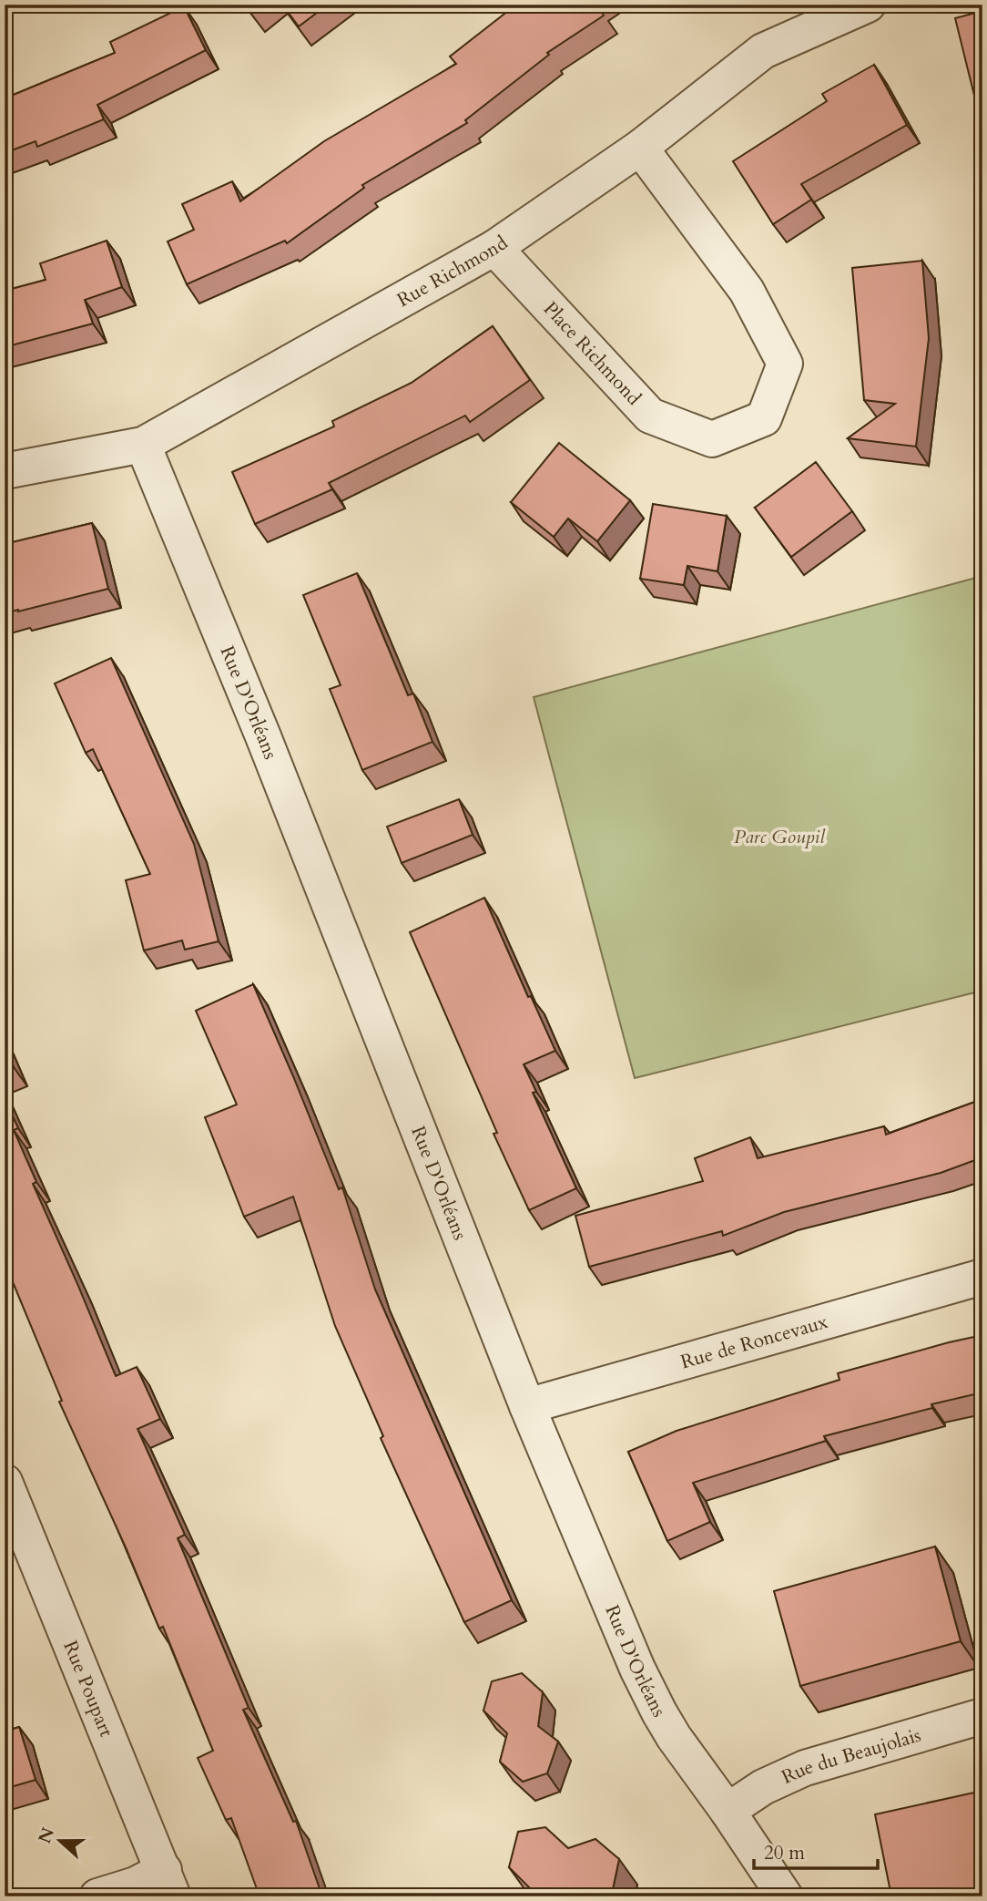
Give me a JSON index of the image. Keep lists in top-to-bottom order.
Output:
{
  "streets": {
    "street": [
      "Rue Richmond",
      "Place Richmond",
      "Rue D'Orléans",
      "Rue de Roncevaux",
      "Rue Poupart",
      "Rue du Beaujolais"
    ]
  },
  "crossings": [
    ["Rue Richmond", "Place Richmond"],
    ["Rue Richmond", "Rue D'Orléans"],
    ["Rue D'Orléans", "Rue de Roncevaux"],
    ["Rue D'Orléans", "Rue du Beaujolais"]
  ],
  "parks": ["Parc Goupil"],
  "scale_bar": "20 m",
  "north": "left"
}
